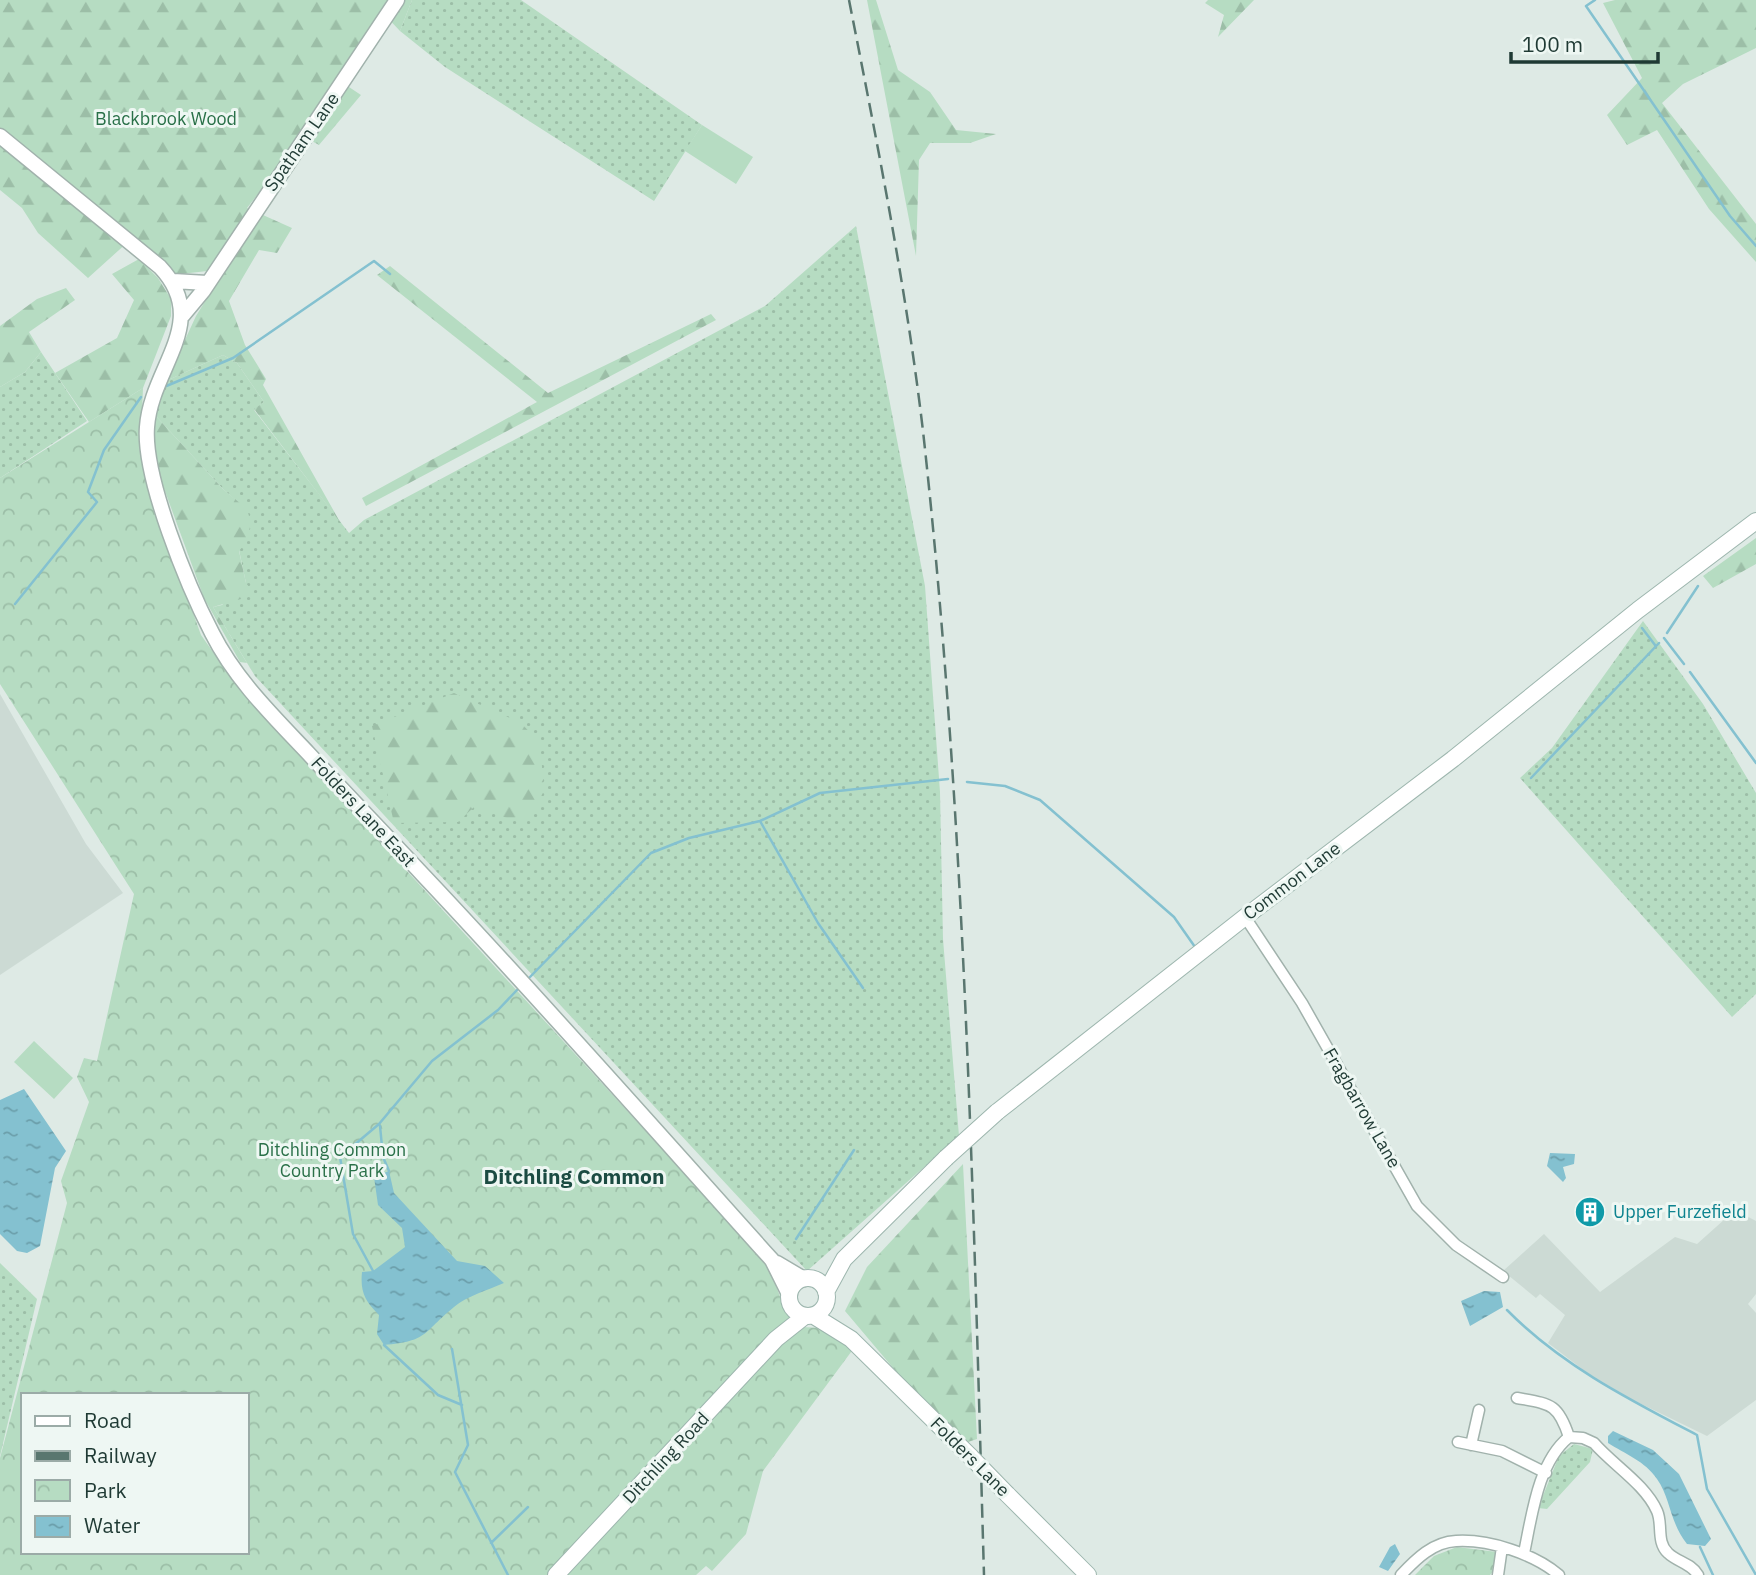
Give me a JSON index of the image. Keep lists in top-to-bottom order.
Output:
{
  "streets": {
    "main road": ["Common Lane", "Folders Lane", "Ditchling Road"],
    "street": ["Spatham Lane", "Folders Lane East", "Fragbarrow Lane"]
  },
  "crossings": [
    ["Spatham Lane", "Folders Lane East"],
    ["Folders Lane East", "Common Lane"],
    ["Folders Lane East", "Folders Lane"],
    ["Folders Lane East", "Ditchling Road"],
    ["Common Lane", "Fragbarrow Lane"],
    ["Common Lane", "Folders Lane"],
    ["Common Lane", "Ditchling Road"],
    ["Folders Lane", "Ditchling Road"]
  ],
  "districts": ["Ditchling Common"],
  "parks": ["Blackbrook Wood", "Ditchling Common Country Park"],
  "places": {
    "building": ["Upper Furzefield"]
  },
  "legend": [
    "Road",
    "Railway",
    "Park",
    "Water"
  ],
  "scale_bar": "100 m"
}
